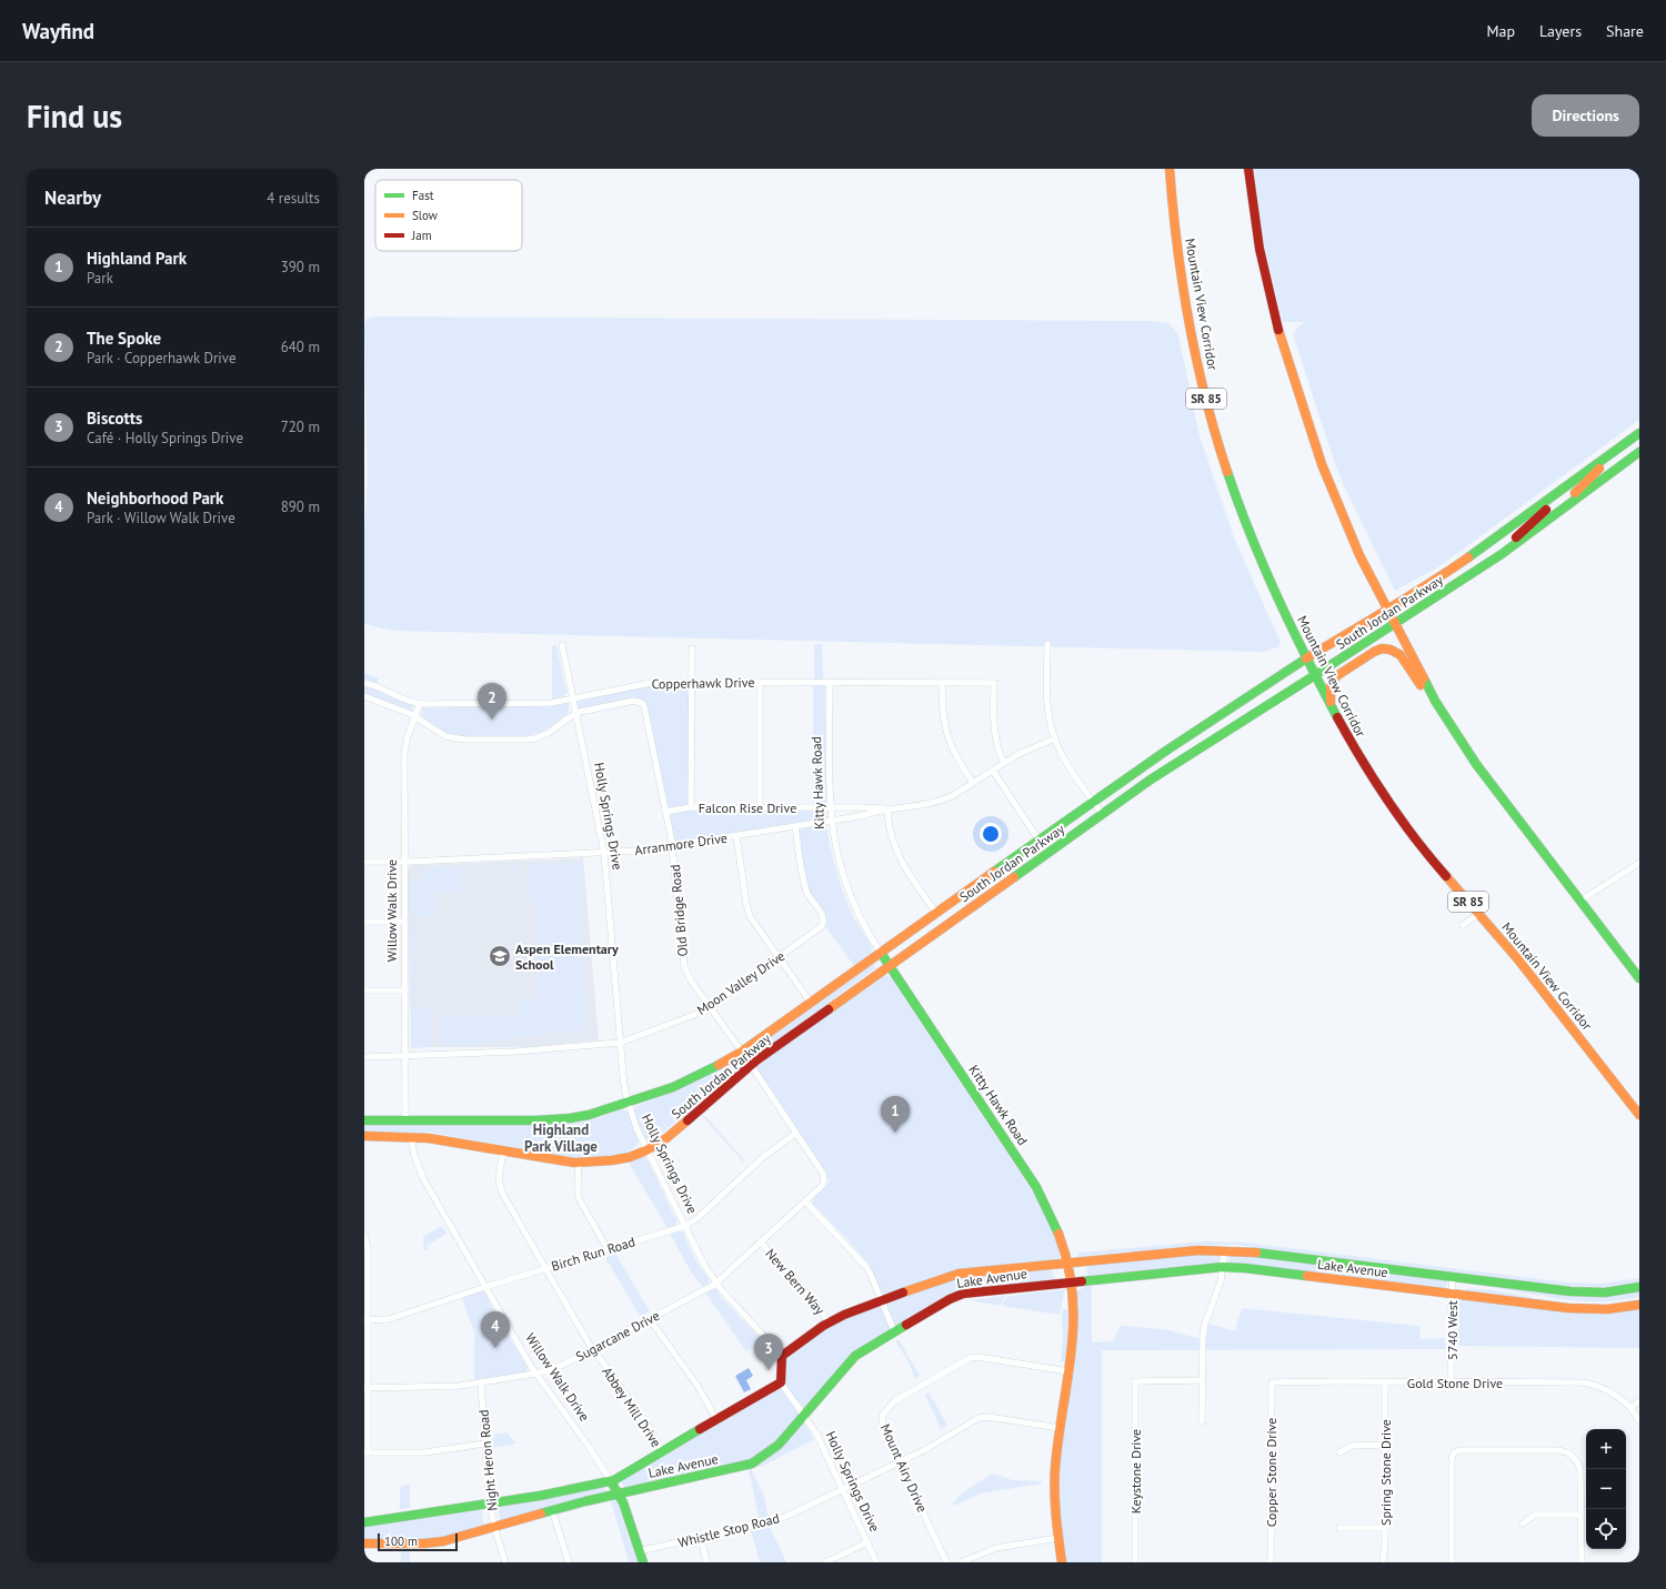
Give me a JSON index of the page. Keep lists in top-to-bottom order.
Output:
{
  "streets": {
    "main road": [
      "Mountain View Corridor",
      "SR 85",
      "South Jordan Parkway",
      "Kitty Hawk Road",
      "Willow Walk Drive",
      "Lake Avenue"
    ],
    "street": [
      "Copperhawk Drive",
      "Falcon Rise Drive",
      "Holly Springs Drive",
      "Arranmore Drive",
      "Old Bridge Road",
      "Moon Valley Drive",
      "Birch Run Road",
      "New Bern Way",
      "5740 West",
      "Sugarcane Drive",
      "Gold Stone Drive",
      "Abbey Mill Drive",
      "Night Heron Road",
      "Mount Airy Drive",
      "Keystone Drive",
      "Copper Stone Drive",
      "Spring Stone Drive",
      "Whistle Stop Road"
    ]
  },
  "crossings": [
    ["Mountain View Corridor", "South Jordan Parkway"],
    ["South Jordan Parkway", "Kitty Hawk Road"],
    ["South Jordan Parkway", "Holly Springs Drive"],
    ["South Jordan Parkway", "Willow Walk Drive"],
    ["South Jordan Parkway", "Old Bridge Road"],
    ["South Jordan Parkway", "Abbey Mill Drive"],
    ["Copperhawk Drive", "Kitty Hawk Road"],
    ["Copperhawk Drive", "Holly Springs Drive"],
    ["Copperhawk Drive", "Arranmore Drive"],
    ["Copperhawk Drive", "Willow Walk Drive"],
    ["Copperhawk Drive", "Old Bridge Road"],
    ["Kitty Hawk Road", "Falcon Rise Drive"],
    ["Kitty Hawk Road", "Arranmore Drive"],
    ["Kitty Hawk Road", "Lake Avenue"],
    ["Kitty Hawk Road", "Mount Airy Drive"],
    ["Kitty Hawk Road", "Whistle Stop Road"],
    ["Falcon Rise Drive", "Arranmore Drive"],
    ["Falcon Rise Drive", "Old Bridge Road"],
    ["Holly Springs Drive", "Arranmore Drive"],
    ["Holly Springs Drive", "Moon Valley Drive"],
    ["Holly Springs Drive", "Birch Run Road"],
    ["Holly Springs Drive", "Lake Avenue"],
    ["Holly Springs Drive", "Sugarcane Drive"],
    ["Holly Springs Drive", "Whistle Stop Road"],
    ["Arranmore Drive", "Willow Walk Drive"],
    ["Arranmore Drive", "Old Bridge Road"],
    ["Arranmore Drive", "Moon Valley Drive"],
    ["Willow Walk Drive", "Moon Valley Drive"],
    ["Willow Walk Drive", "Birch Run Road"],
    ["Willow Walk Drive", "Lake Avenue"],
    ["Willow Walk Drive", "Sugarcane Drive"],
    ["Willow Walk Drive", "Whistle Stop Road"],
    ["Old Bridge Road", "Moon Valley Drive"],
    ["Birch Run Road", "Sugarcane Drive"],
    ["Birch Run Road", "Abbey Mill Drive"],
    ["Lake Avenue", "New Bern Way"],
    ["Lake Avenue", "5740 West"],
    ["Lake Avenue", "Abbey Mill Drive"],
    ["Lake Avenue", "Night Heron Road"],
    ["New Bern Way", "Sugarcane Drive"],
    ["5740 West", "Gold Stone Drive"],
    ["Sugarcane Drive", "Abbey Mill Drive"],
    ["Sugarcane Drive", "Night Heron Road"],
    ["Gold Stone Drive", "Copper Stone Drive"],
    ["Gold Stone Drive", "Spring Stone Drive"],
    ["Mount Airy Drive", "Whistle Stop Road"]
  ],
  "districts": ["Highland Park Village"],
  "places": {
    "school or university": ["Aspen Elementary School"]
  },
  "legend": ["Fast", "Slow", "Jam"],
  "scale_bar": "100 m",
  "page": {
    "header": "Wayfind",
    "nav": ["Map", "Layers", "Share"],
    "buttons": "Directions",
    "title": "Find us",
    "heading": ["Nearby", "4 results"],
    "list": [
      {
        "mark": "1",
        "name": "Highland Park",
        "note": "Park",
        "value": "390 m"
      },
      {
        "mark": "2",
        "name": "The Spoke",
        "note": "Park · Copperhawk Drive",
        "value": "640 m"
      },
      {
        "mark": "3",
        "name": "Biscotts",
        "note": "Café · Holly Springs Drive",
        "value": "720 m"
      },
      {
        "mark": "4",
        "name": "Neighborhood Park",
        "note": "Park · Willow Walk Drive",
        "value": "890 m"
      }
    ],
    "pins": [
      "2",
      "1",
      "4",
      "3"
    ],
    "map_buttons": ["+", "−"],
    "scale": "100 m"
  }
}
